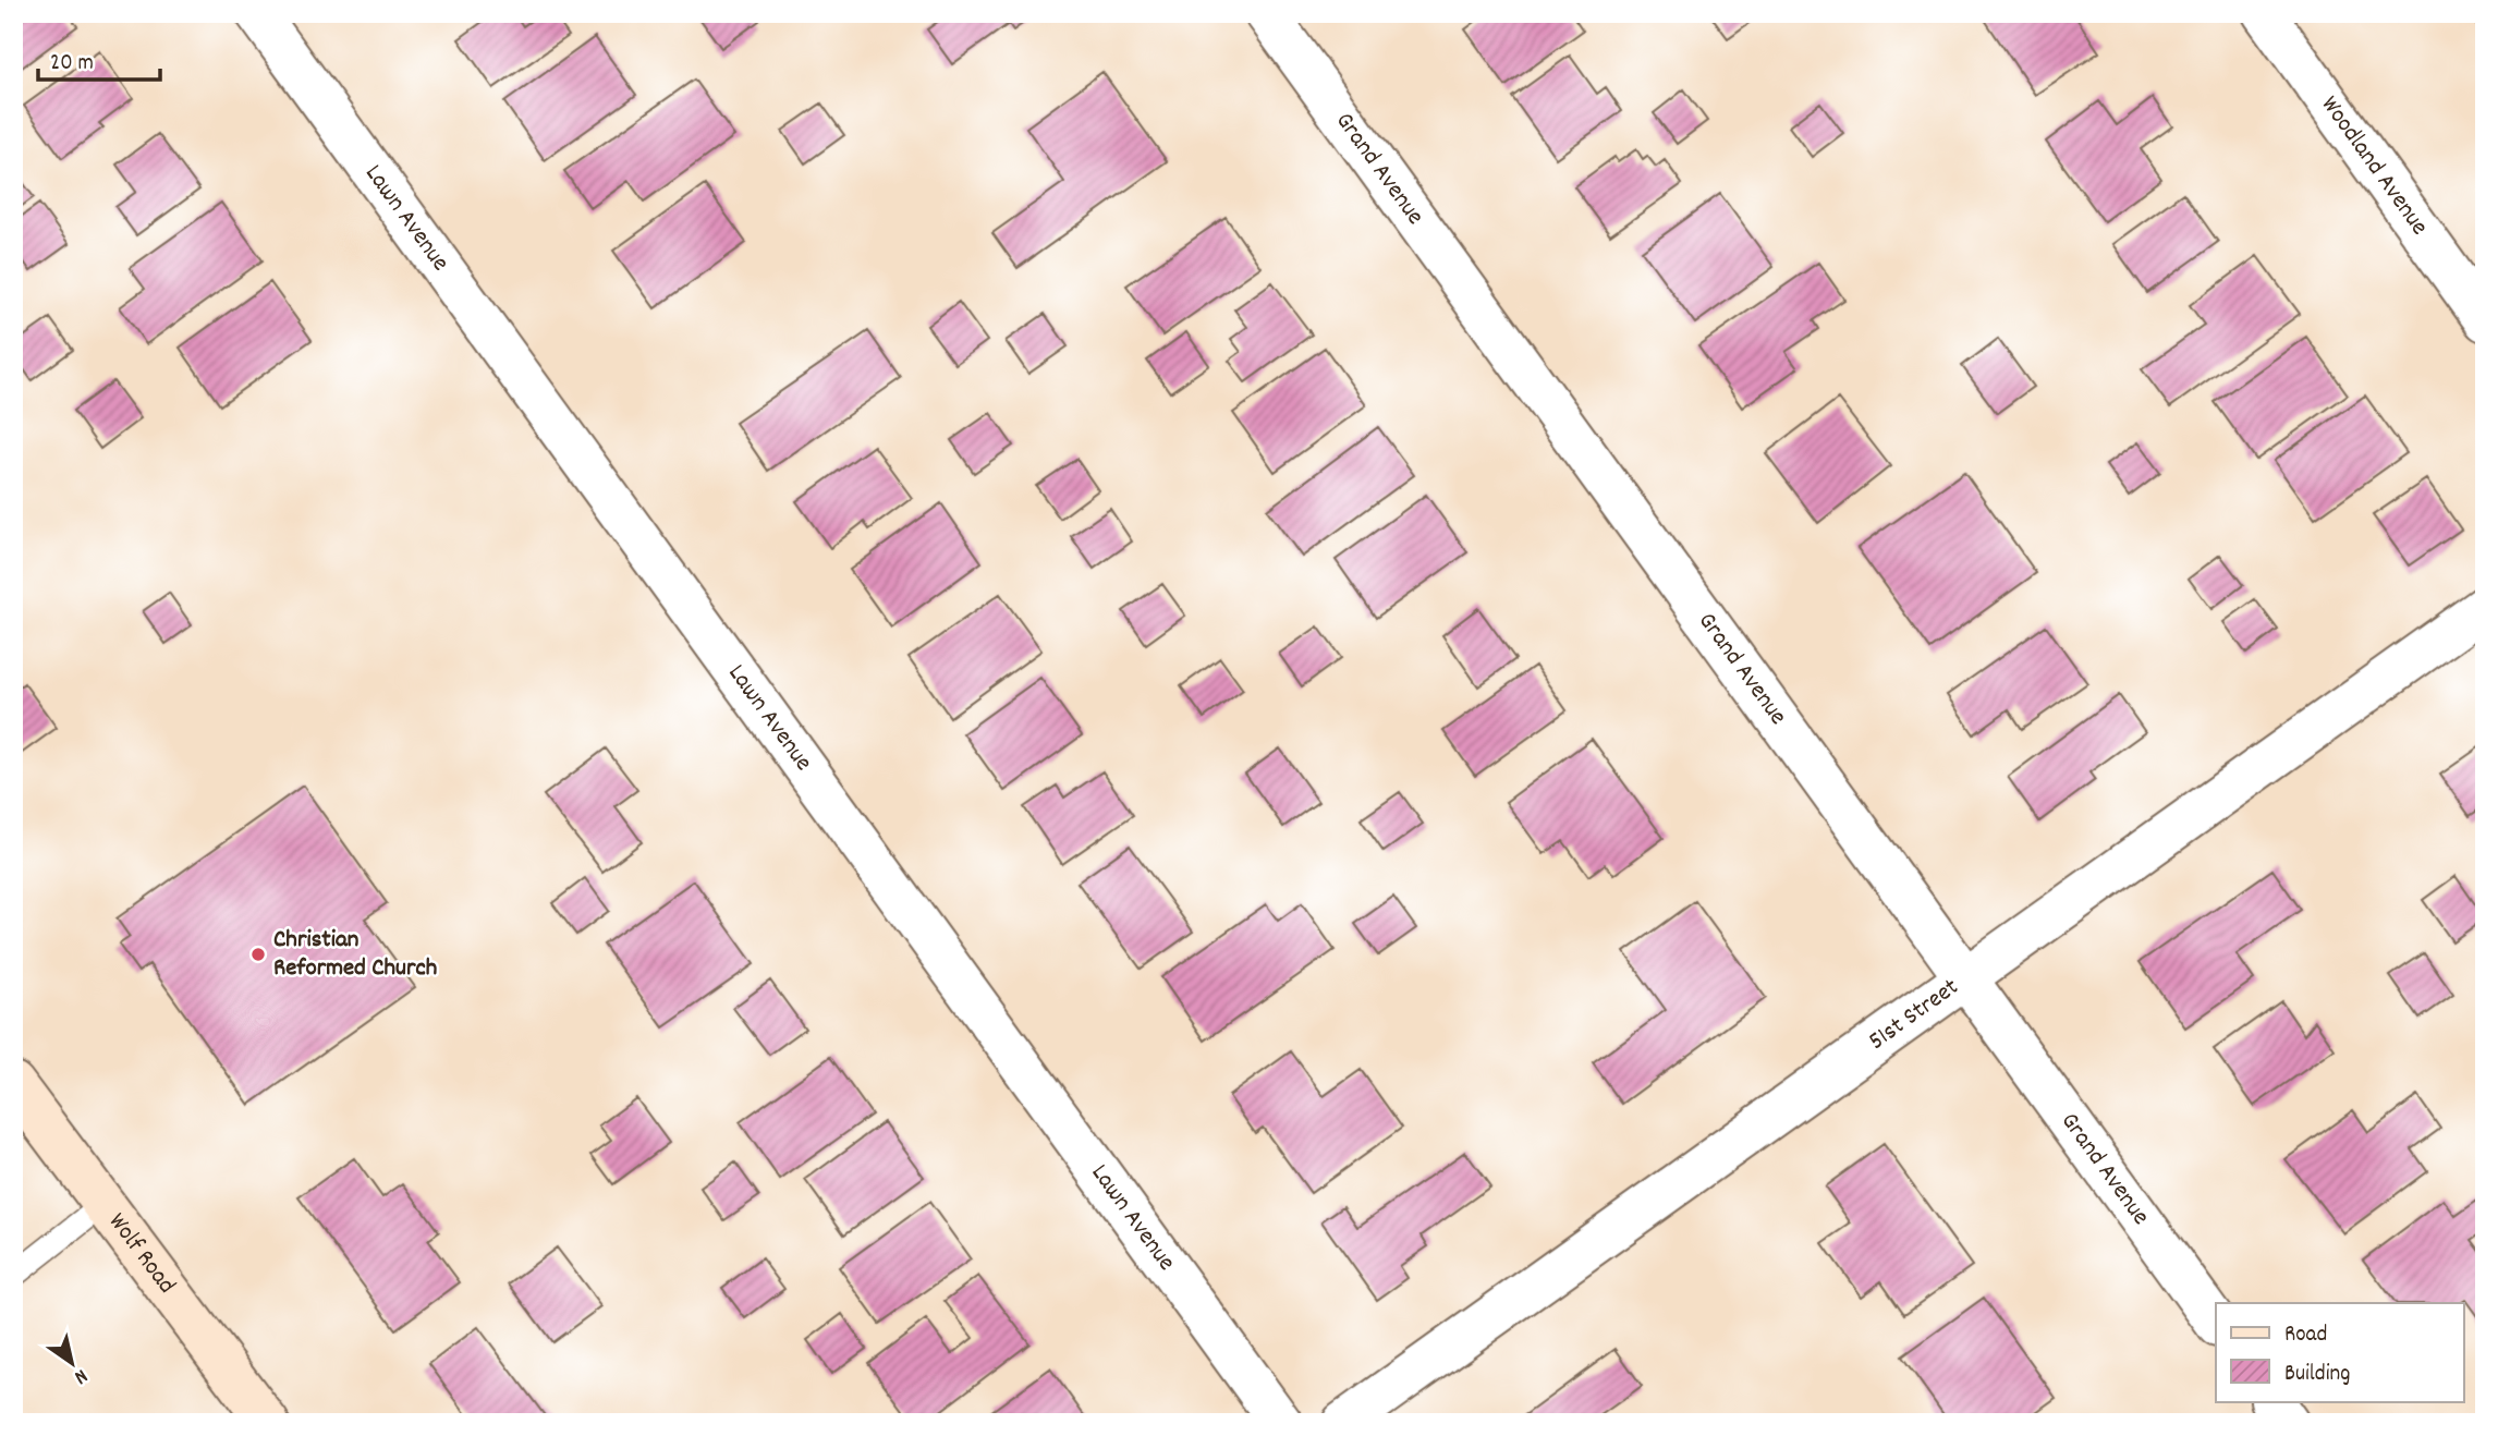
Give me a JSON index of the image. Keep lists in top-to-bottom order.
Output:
{
  "streets": {
    "main road": ["Wolf Road"],
    "street": [
      "Woodland Avenue",
      "Grand Avenue",
      "Lawn Avenue",
      "51st Street"
    ]
  },
  "crossings": [
    ["Grand Avenue", "51st Street"]
  ],
  "places": ["Christian Reformed Church"],
  "legend": ["Road", "Building"],
  "scale_bar": "20 m",
  "north": "bottom right"
}
